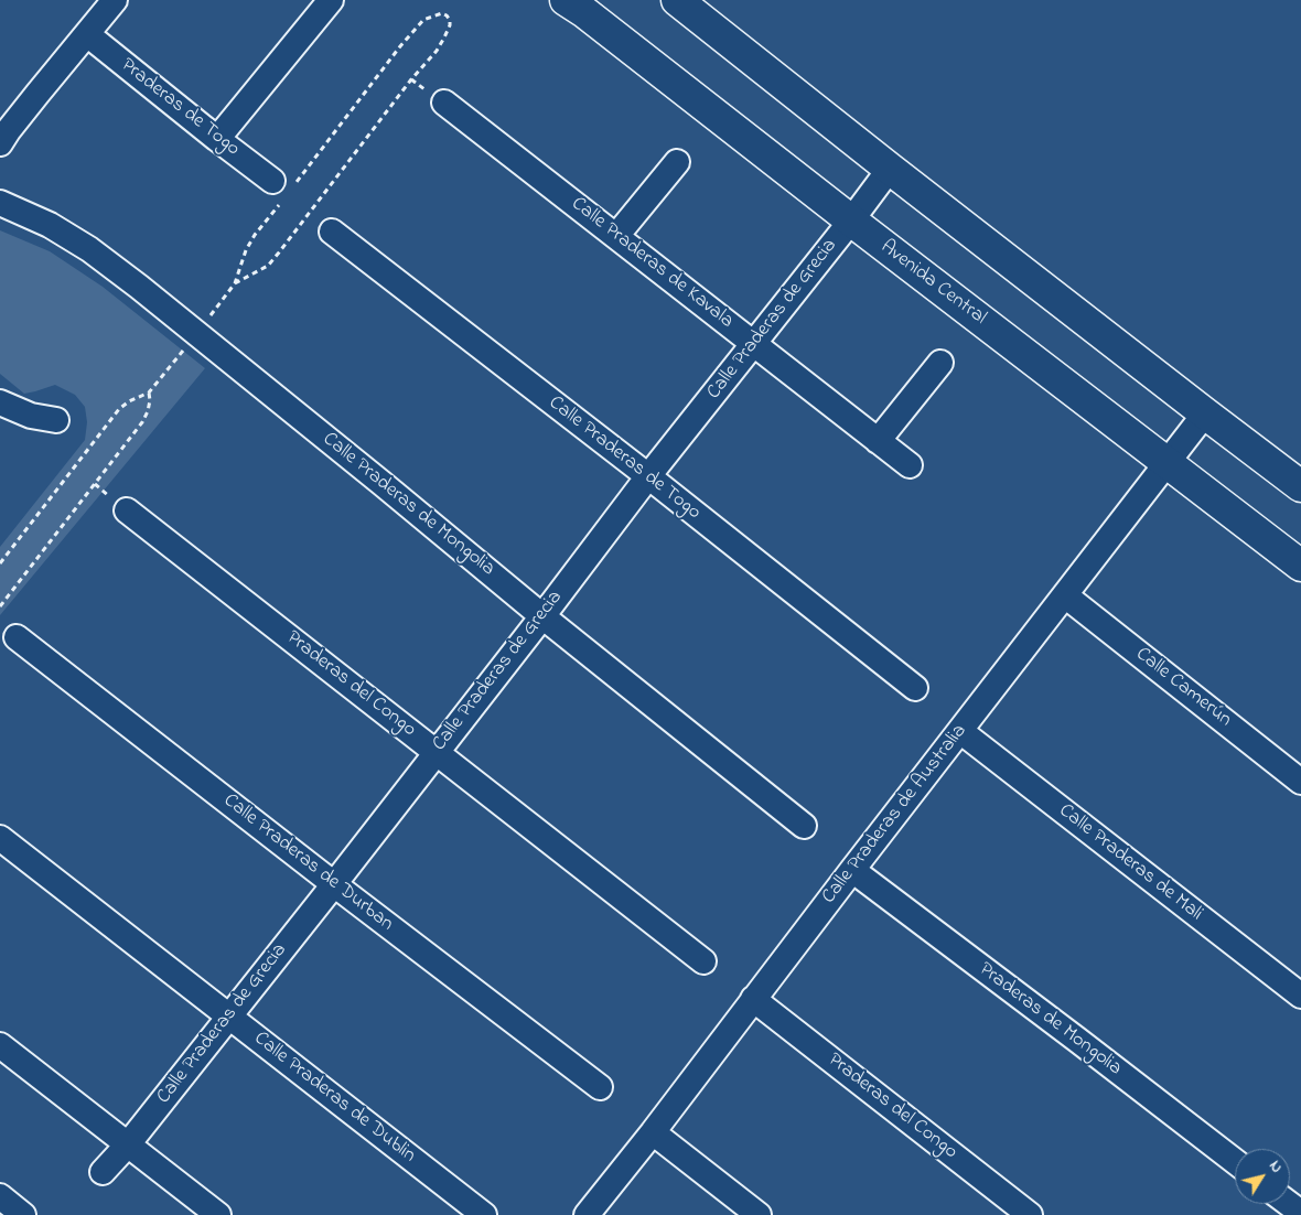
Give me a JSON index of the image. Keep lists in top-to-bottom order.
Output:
{
  "streets": {
    "main road": ["Avenida Central"],
    "street": [
      "Praderas de Togo",
      "Calle Praderas de Kavala",
      "Calle Praderas de Grecia",
      "Calle Praderas de Togo",
      "Calle Praderas de Mongolia",
      "Praderas del Congo",
      "Calle Camerún",
      "Calle Praderas de Australia",
      "Calle Praderas de Durban",
      "Calle Praderas de Mali",
      "Praderas de Mongolia",
      "Calle Praderas de Dublin"
    ]
  },
  "crossings": [
    ["Calle Praderas de Kavala", "Calle Praderas de Grecia"],
    ["Avenida Central", "Calle Praderas de Grecia"],
    ["Avenida Central", "Calle Praderas de Australia"],
    ["Calle Praderas de Grecia", "Calle Praderas de Togo"],
    ["Calle Praderas de Grecia", "Calle Praderas de Mongolia"],
    ["Calle Praderas de Grecia", "Praderas del Congo"],
    ["Calle Praderas de Grecia", "Calle Praderas de Durban"],
    ["Calle Praderas de Grecia", "Calle Praderas de Dublin"],
    ["Praderas del Congo", "Calle Praderas de Australia"],
    ["Calle Camerún", "Calle Praderas de Australia"],
    ["Calle Praderas de Australia", "Calle Praderas de Mali"],
    ["Calle Praderas de Australia", "Praderas de Mongolia"]
  ],
  "north": "top right"
}
